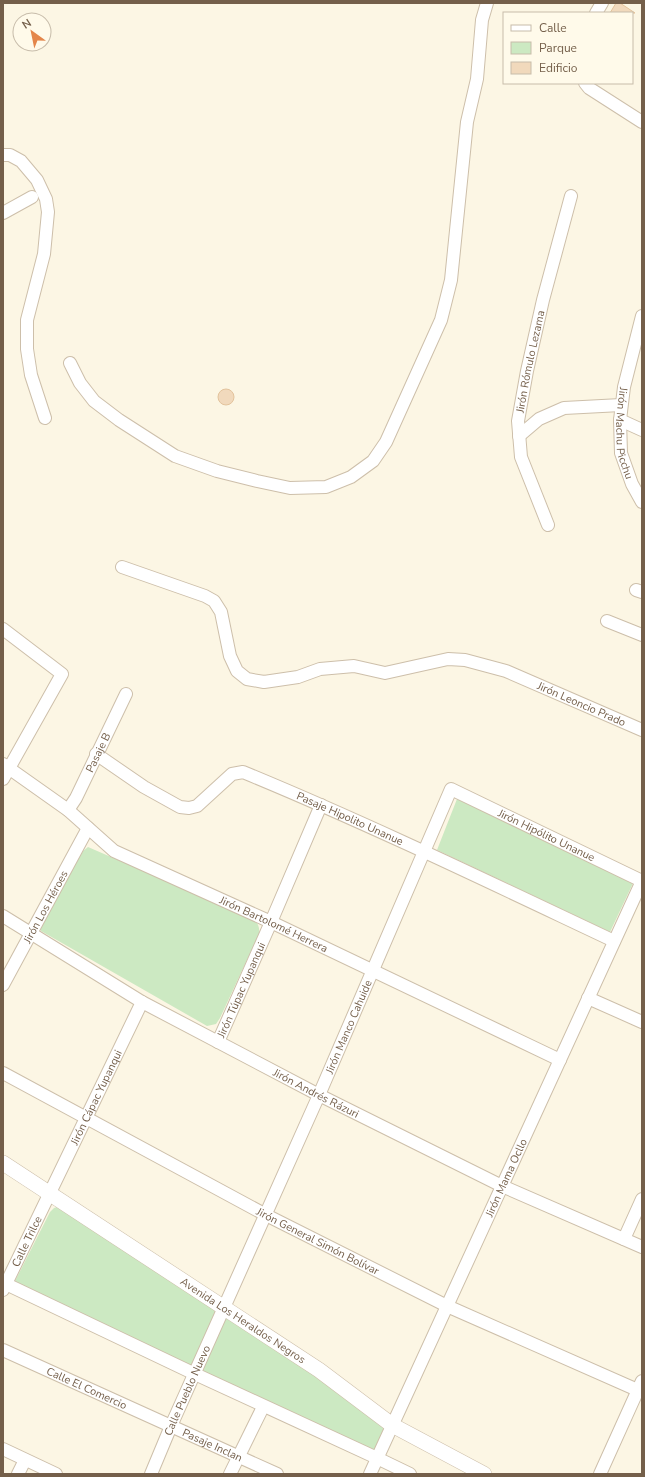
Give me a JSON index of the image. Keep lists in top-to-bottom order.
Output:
{
  "streets": {
    "street": [
      "Jirón Rómulo Lezama",
      "Jirón Machu Picchu",
      "Jirón Leoncio Prado",
      "Pasaje B",
      "Pasaje Hipolito Unanue",
      "Jirón Hipólito Unanue",
      "Jirón Los Héroes",
      "Jirón Bartolomé Herrera",
      "Jirón Túpac Yupanqui",
      "Jirón Manco Cahuide",
      "Jirón Andrés Rázuri",
      "Jirón Cápac Yupanqui",
      "Jirón Mama Ocllo",
      "Calle Trilce",
      "Jirón General Simón Bolívar",
      "Avenida Los Heraldos Negros",
      "Calle El Comercio",
      "Calle Pueblo Nuevo",
      "Pasaje Inclan"
    ]
  },
  "crossings": [
    ["Pasaje B", "Pasaje Hipolito Unanue"],
    ["Pasaje B", "Jirón Bartolomé Herrera"],
    ["Pasaje Hipolito Unanue", "Jirón Túpac Yupanqui"],
    ["Pasaje Hipolito Unanue", "Jirón Manco Cahuide"],
    ["Pasaje Hipolito Unanue", "Jirón Mama Ocllo"],
    ["Jirón Hipólito Unanue", "Jirón Manco Cahuide"],
    ["Jirón Hipólito Unanue", "Jirón Mama Ocllo"],
    ["Jirón Los Héroes", "Jirón Bartolomé Herrera"],
    ["Jirón Los Héroes", "Jirón Andrés Rázuri"],
    ["Jirón Bartolomé Herrera", "Jirón Túpac Yupanqui"],
    ["Jirón Bartolomé Herrera", "Jirón Manco Cahuide"],
    ["Jirón Bartolomé Herrera", "Jirón Mama Ocllo"],
    ["Jirón Túpac Yupanqui", "Jirón Andrés Rázuri"],
    ["Jirón Manco Cahuide", "Jirón Andrés Rázuri"],
    ["Jirón Manco Cahuide", "Jirón General Simón Bolívar"],
    ["Jirón Manco Cahuide", "Avenida Los Heraldos Negros"],
    ["Jirón Manco Cahuide", "Calle Pueblo Nuevo"],
    ["Jirón Andrés Rázuri", "Jirón Cápac Yupanqui"],
    ["Jirón Andrés Rázuri", "Jirón Mama Ocllo"],
    ["Jirón Cápac Yupanqui", "Calle Trilce"],
    ["Jirón Cápac Yupanqui", "Jirón General Simón Bolívar"],
    ["Jirón Cápac Yupanqui", "Avenida Los Heraldos Negros"],
    ["Jirón Mama Ocllo", "Jirón General Simón Bolívar"],
    ["Jirón Mama Ocllo", "Avenida Los Heraldos Negros"],
    ["Calle Trilce", "Avenida Los Heraldos Negros"],
    ["Avenida Los Heraldos Negros", "Calle Pueblo Nuevo"],
    ["Calle El Comercio", "Calle Pueblo Nuevo"],
    ["Calle El Comercio", "Pasaje Inclan"],
    ["Calle Pueblo Nuevo", "Pasaje Inclan"]
  ],
  "legend": ["Calle", "Parque", "Edificio"],
  "north": "top left"
}
